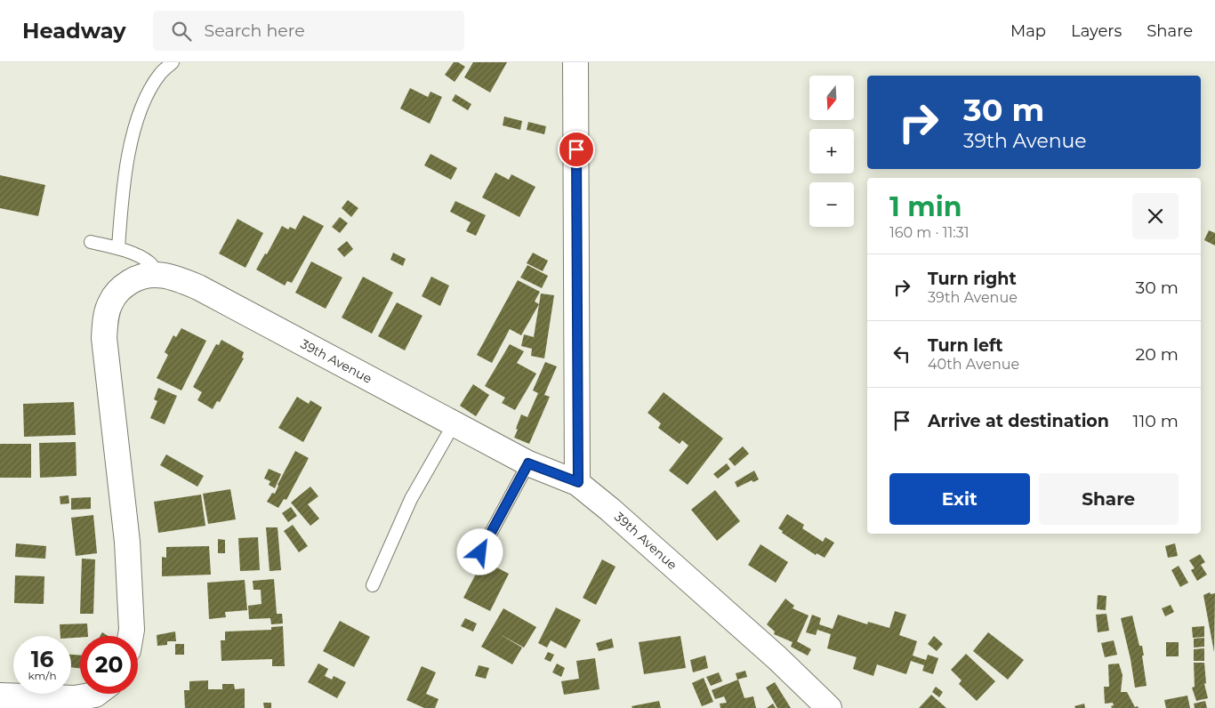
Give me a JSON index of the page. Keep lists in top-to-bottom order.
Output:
{
  "streets": {
    "street": ["39th Avenue"]
  },
  "north": "bottom",
  "page": {
    "header": "Headway",
    "search": "Search here",
    "nav": ["Map", "Layers", "Share"],
    "map_buttons": ["+", "−"],
    "turn": ["30 m", "39th Avenue"],
    "heading": ["1 min", "160 m · 11:31"],
    "list": [
      {
        "name": "Turn right",
        "note": "39th Avenue",
        "value": "30 m"
      },
      {
        "name": "Turn left",
        "note": "40th Avenue",
        "value": "20 m"
      },
      {
        "name": "Arrive at destination",
        "value": "110 m"
      }
    ],
    "buttons": ["Exit", "Share"],
    "speed": "16 km/h",
    "limit": "20"
  }
}
